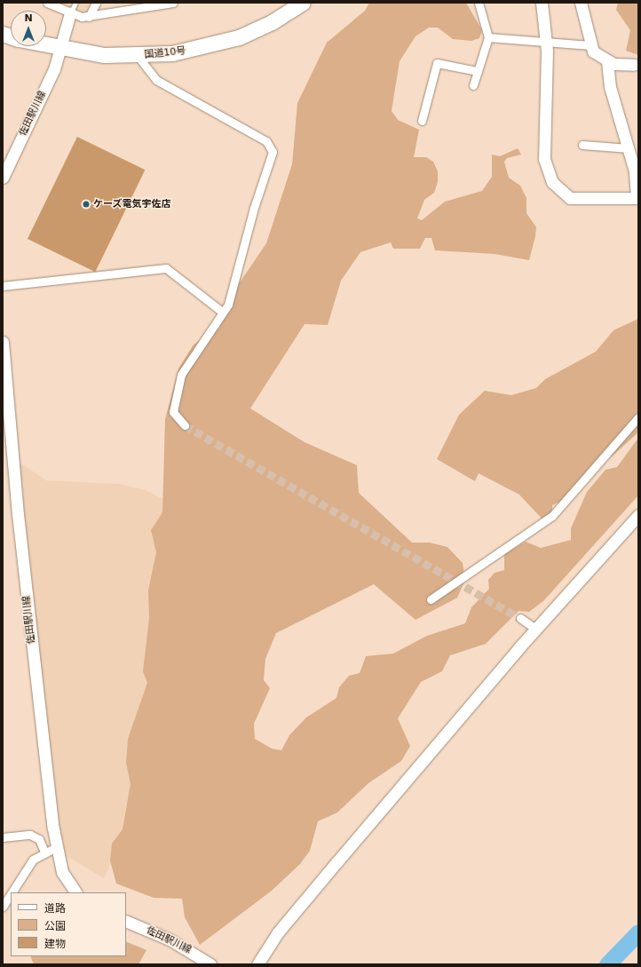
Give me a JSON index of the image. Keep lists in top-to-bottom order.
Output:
{
  "streets": {
    "highway": ["国道10号"],
    "street": ["佐田駅川線"]
  },
  "crossings": [
    ["国道10号", "佐田駅川線"]
  ],
  "places": ["ケーズ電気宇佐店"],
  "legend": ["道路", "公園", "建物"],
  "north": "top"
}
